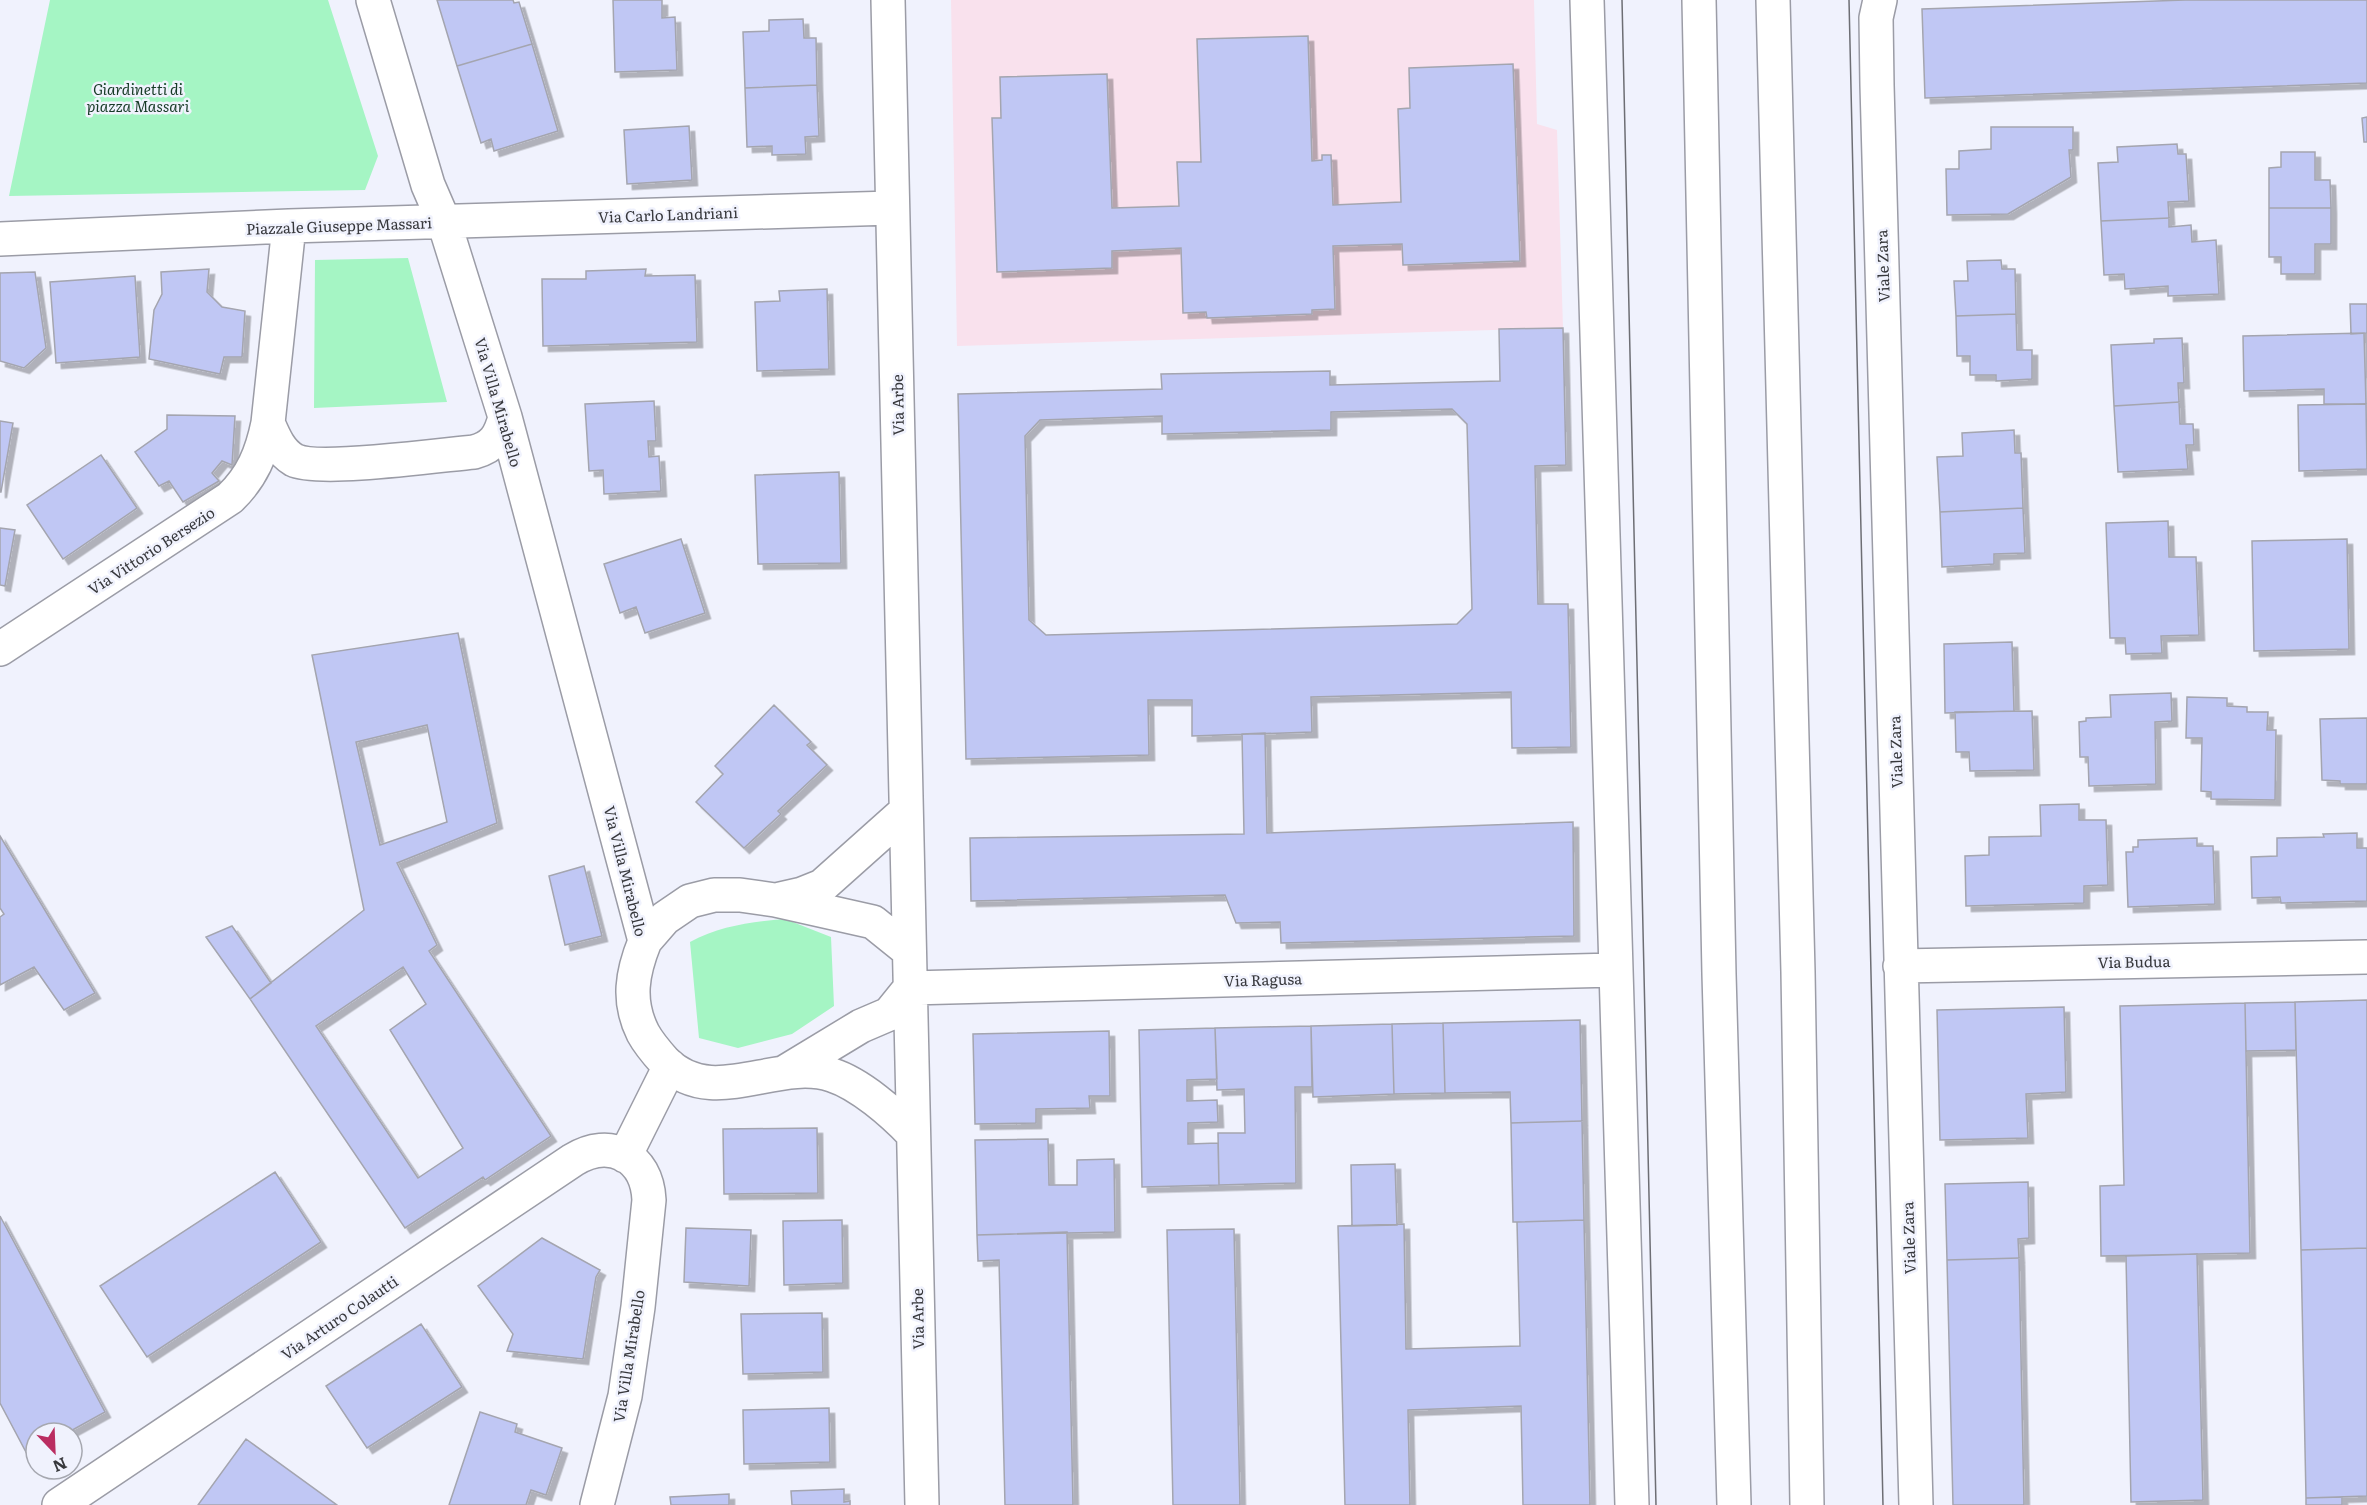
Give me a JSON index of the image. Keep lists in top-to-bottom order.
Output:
{
  "streets": {
    "street": [
      "Via Carlo Landriani",
      "Piazzale Giuseppe Massari",
      "Viale Zara",
      "Via Villa Mirabello",
      "Via Arbe",
      "Via Vittorio Bersezio",
      "Via Budua",
      "Via Ragusa",
      "Via Arturo Colautti"
    ]
  },
  "crossings": [
    ["Via Carlo Landriani", "Piazzale Giuseppe Massari"],
    ["Via Carlo Landriani", "Via Villa Mirabello"],
    ["Via Carlo Landriani", "Via Arbe"],
    ["Piazzale Giuseppe Massari", "Via Villa Mirabello"],
    ["Piazzale Giuseppe Massari", "Via Vittorio Bersezio"],
    ["Viale Zara", "Via Budua"],
    ["Via Villa Mirabello", "Via Arturo Colautti"],
    ["Via Arbe", "Via Ragusa"]
  ],
  "parks": ["Giardinetti di piazza Massari"],
  "north": "bottom right"
}
